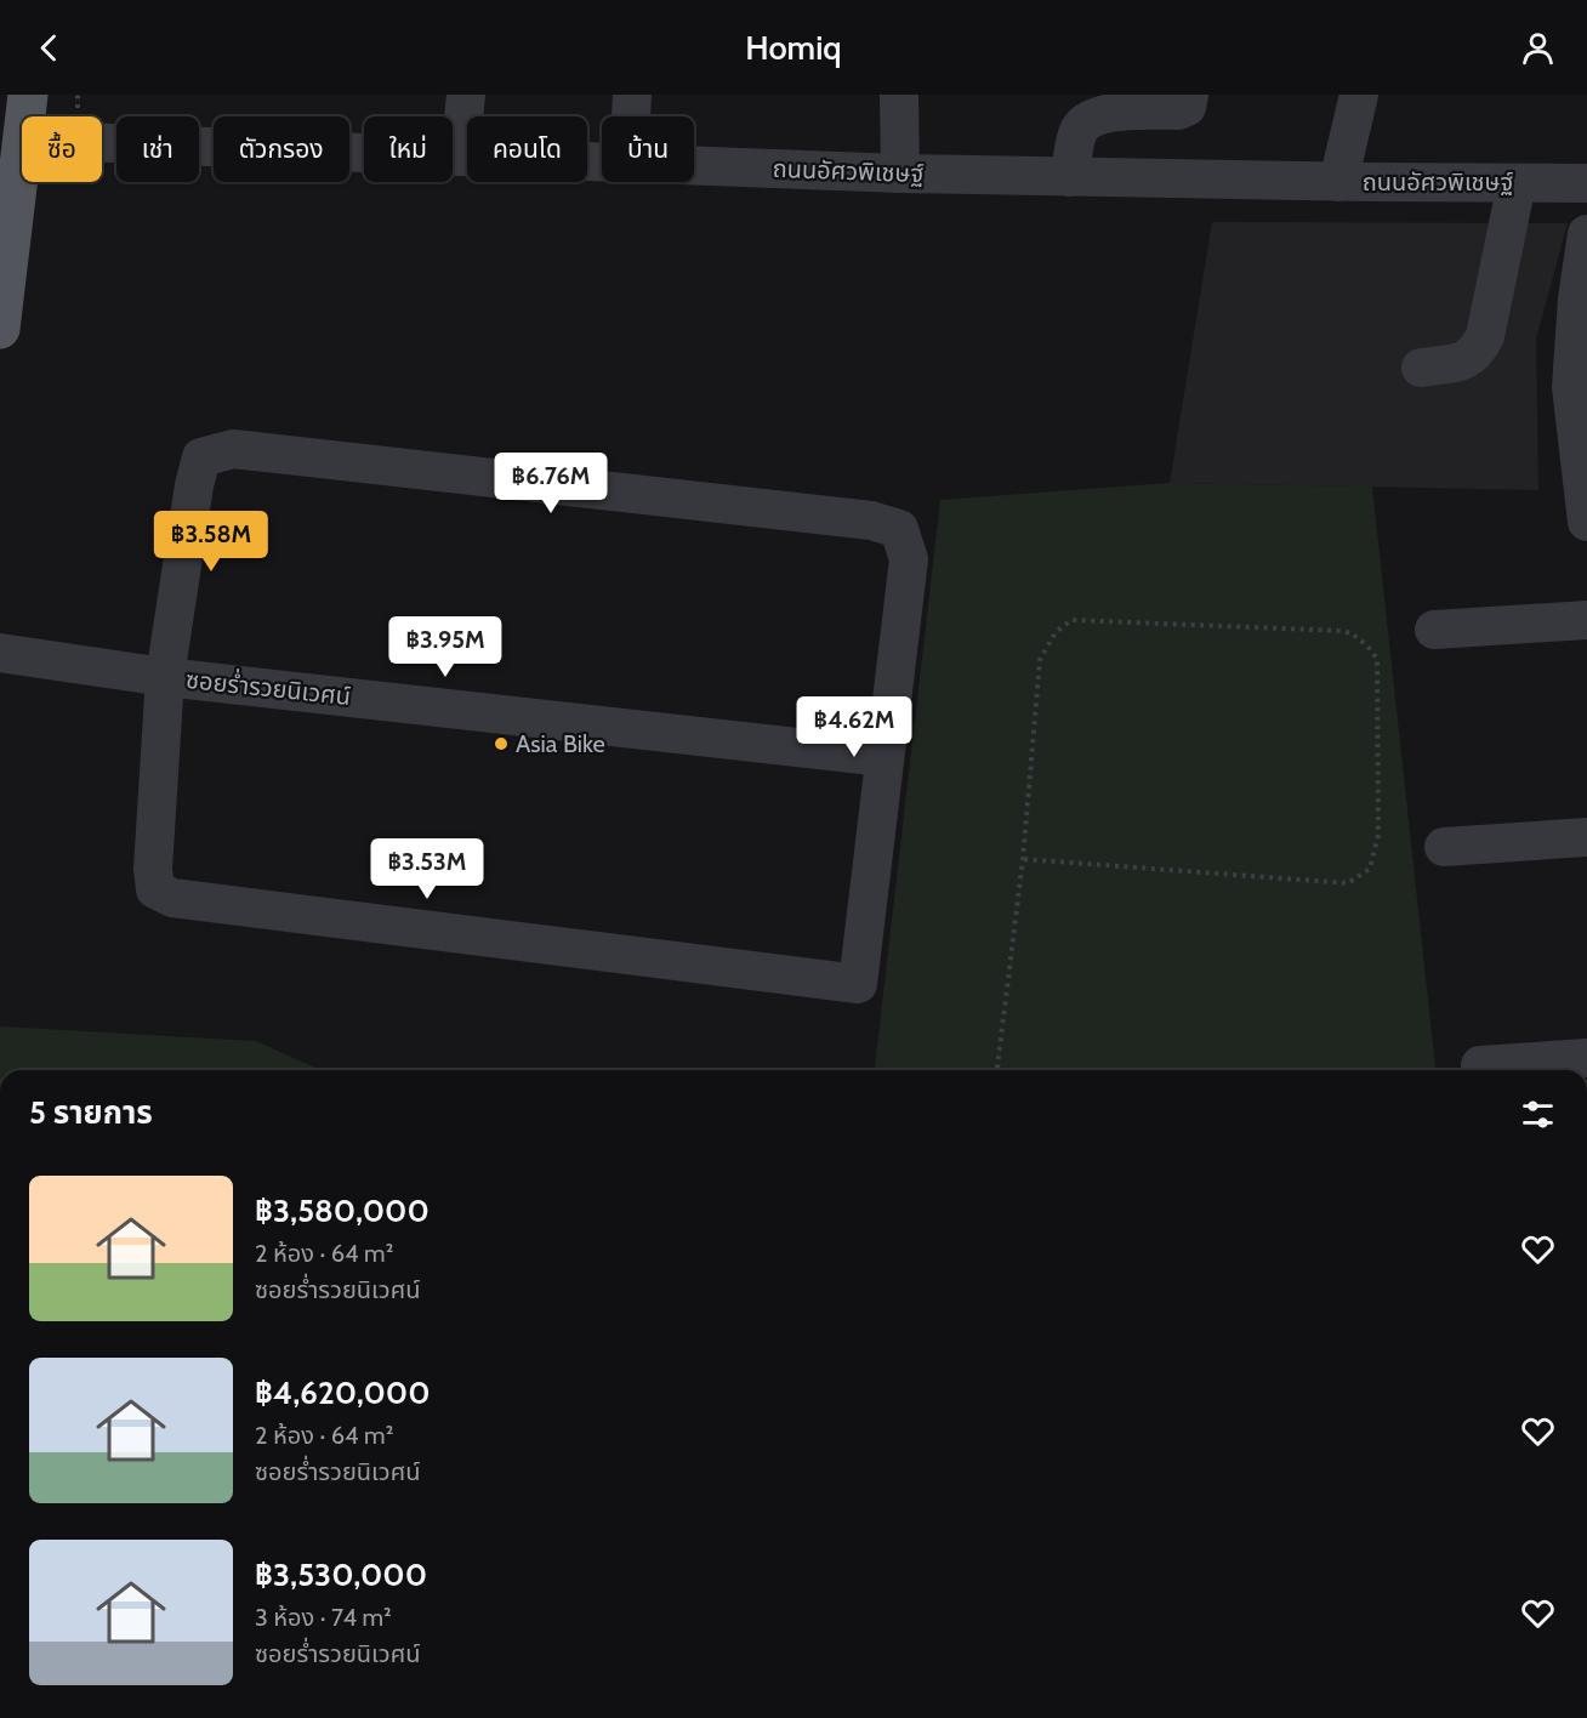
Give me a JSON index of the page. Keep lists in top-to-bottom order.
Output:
{
  "streets": {
    "street": ["ถนนอัศวพิเชษฐ์", "ซอยร่ำรวยนิเวศน์"]
  },
  "places": ["Asia Bike"],
  "page": {
    "header": "Homiq",
    "chip": [
      "ซื้อ",
      "เช่า",
      "ตัวกรอง",
      "ใหม่",
      "คอนโด",
      "บ้าน"
    ],
    "price": [
      "฿6.76M",
      "฿3.58M",
      "฿3.95M",
      "฿4.62M",
      "฿3.53M"
    ],
    "heading": "5 รายการ",
    "list": [
      {
        "name": "฿3,580,000",
        "note": "2 ห้อง · 64 m² · ซอยร่ำรวยนิเวศน์"
      },
      {
        "name": "฿4,620,000",
        "note": "2 ห้อง · 64 m² · ซอยร่ำรวยนิเวศน์"
      },
      {
        "name": "฿3,530,000",
        "note": "3 ห้อง · 74 m² · ซอยร่ำรวยนิเวศน์"
      }
    ]
  }
}
